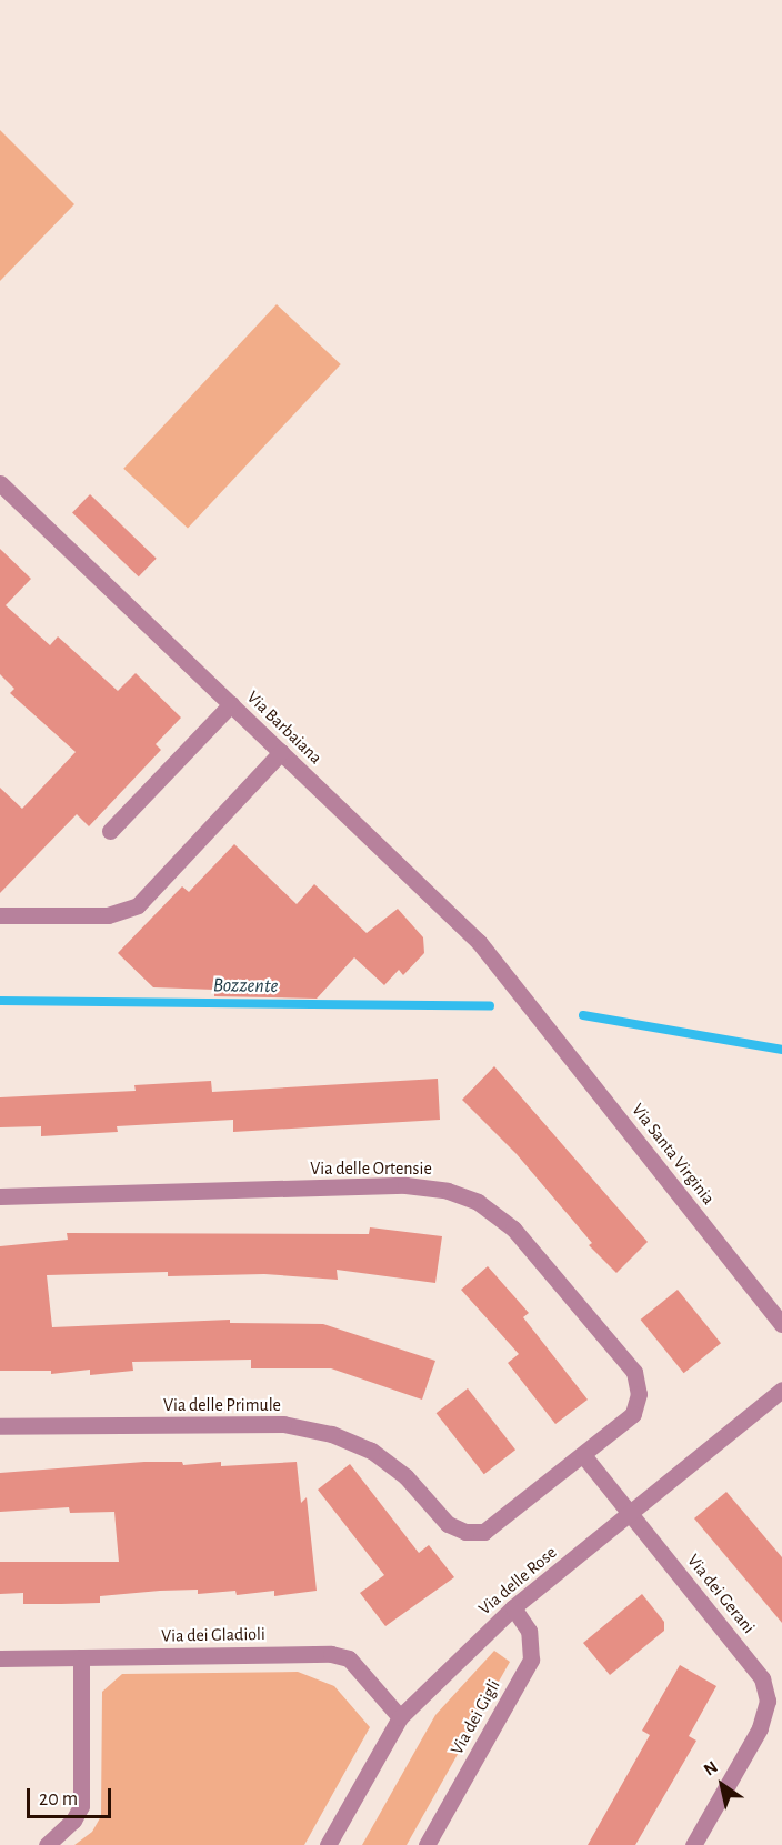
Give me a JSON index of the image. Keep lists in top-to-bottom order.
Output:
{
  "streets": {
    "street": [
      "Via Barbaiana",
      "Via Santa Virginia",
      "Via delle Ortensie",
      "Via delle Primule",
      "Via delle Rose",
      "Via dei Gerani",
      "Via dei Gladioli",
      "Via dei Gigli"
    ]
  },
  "crossings": [
    ["Via Barbaiana", "Via Santa Virginia"],
    ["Via delle Ortensie", "Via delle Primule"],
    ["Via delle Ortensie", "Via dei Gerani"],
    ["Via delle Primule", "Via dei Gerani"],
    ["Via delle Rose", "Via dei Gerani"],
    ["Via delle Rose", "Via dei Gladioli"],
    ["Via delle Rose", "Via dei Gigli"]
  ],
  "water": ["Bozzente"],
  "scale_bar": "20 m",
  "north": "top left"
}
